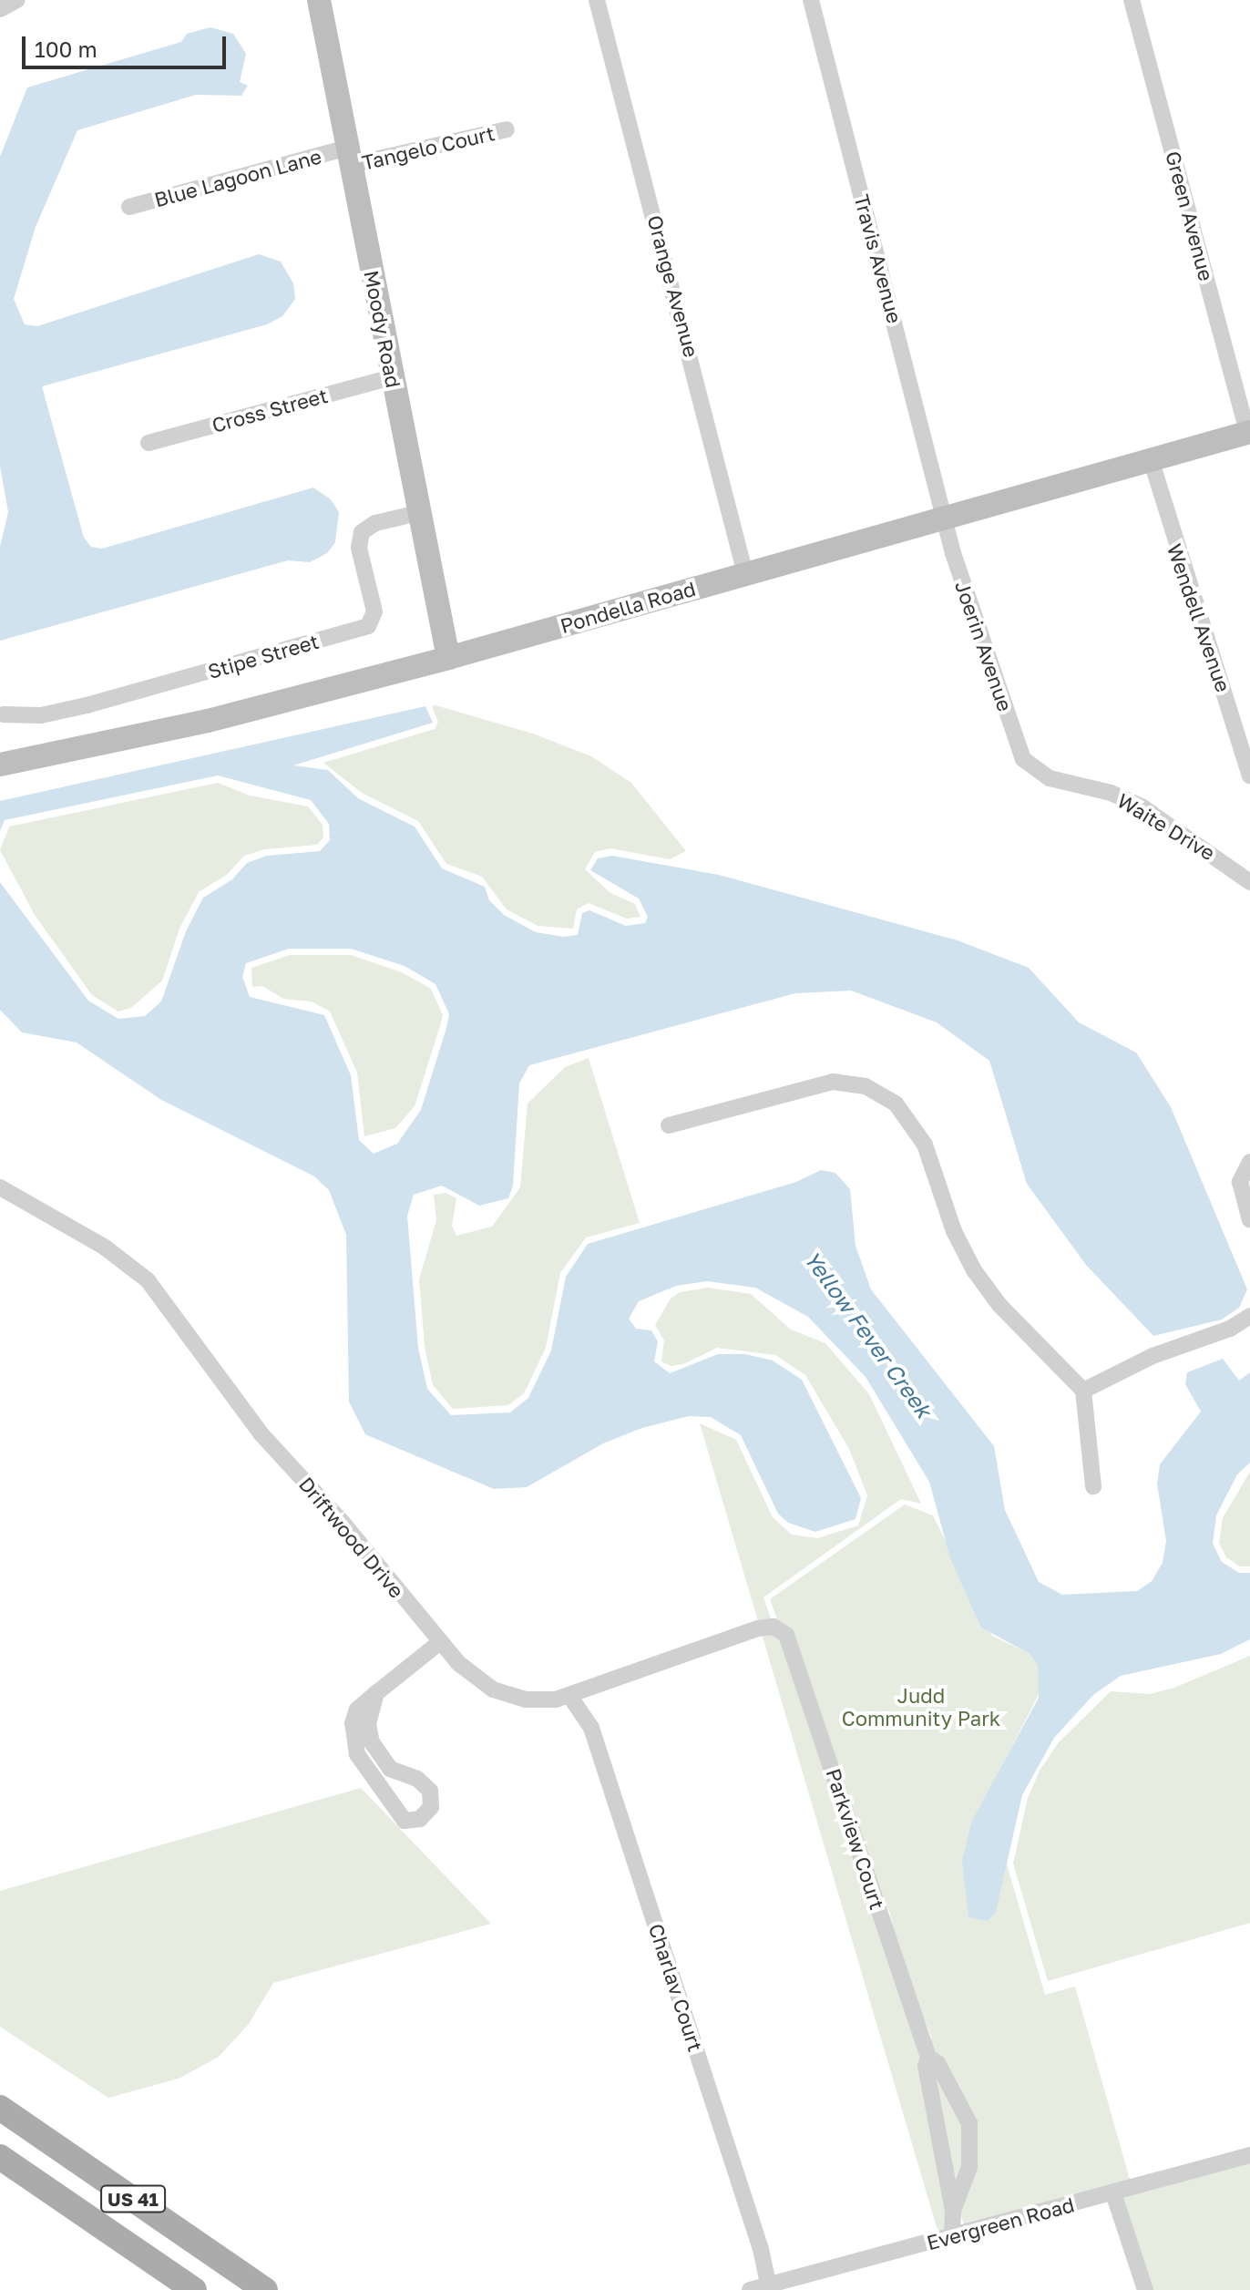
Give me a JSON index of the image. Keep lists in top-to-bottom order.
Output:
{
  "streets": {
    "main road": ["Moody Road", "Pondella Road", "US 41"],
    "street": [
      "Tangelo Court",
      "Blue Lagoon Lane",
      "Green Avenue",
      "Travis Avenue",
      "Orange Avenue",
      "Cross Street",
      "Wendell Avenue",
      "Joerin Avenue",
      "Stipe Street",
      "Waite Drive",
      "Driftwood Drive",
      "Parkview Court",
      "Charlav Court",
      "Evergreen Road"
    ]
  },
  "crossings": [
    ["Tangelo Court", "Blue Lagoon Lane"],
    ["Tangelo Court", "Moody Road"],
    ["Blue Lagoon Lane", "Moody Road"],
    ["Green Avenue", "Pondella Road"],
    ["Travis Avenue", "Pondella Road"],
    ["Travis Avenue", "Joerin Avenue"],
    ["Orange Avenue", "Pondella Road"],
    ["Moody Road", "Cross Street"],
    ["Moody Road", "Pondella Road"],
    ["Moody Road", "Stipe Street"],
    ["Pondella Road", "Wendell Avenue"],
    ["Pondella Road", "Joerin Avenue"],
    ["Joerin Avenue", "Waite Drive"],
    ["Driftwood Drive", "Parkview Court"],
    ["Driftwood Drive", "Charlav Court"],
    ["Parkview Court", "Evergreen Road"],
    ["Charlav Court", "Evergreen Road"]
  ],
  "water": ["Yellow Fever Creek"],
  "parks": ["Judd Community Park"],
  "scale_bar": "100 m"
}
